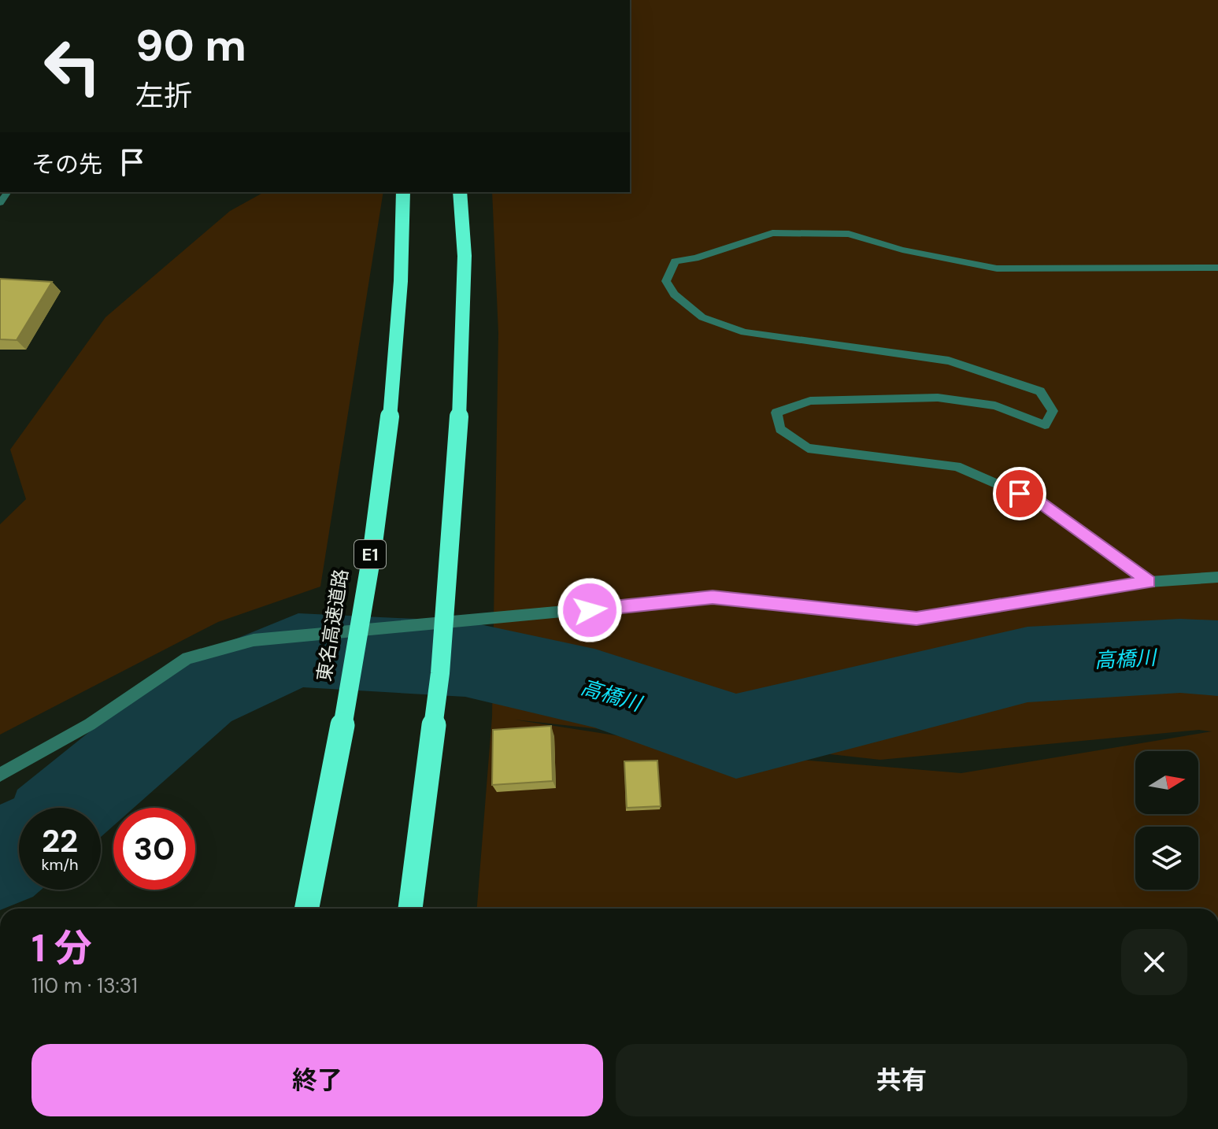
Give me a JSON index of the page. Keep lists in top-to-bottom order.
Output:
{
  "streets": {
    "highway": ["E1", "東名高速道路"]
  },
  "water": ["高橋川"],
  "north": "right",
  "page": {
    "turn": ["90 m", "左折"],
    "then": "その先",
    "speed": "22 km/h",
    "limit": "30",
    "heading": ["1 分", "110 m · 13:31"],
    "buttons": ["終了", "共有"]
  }
}
